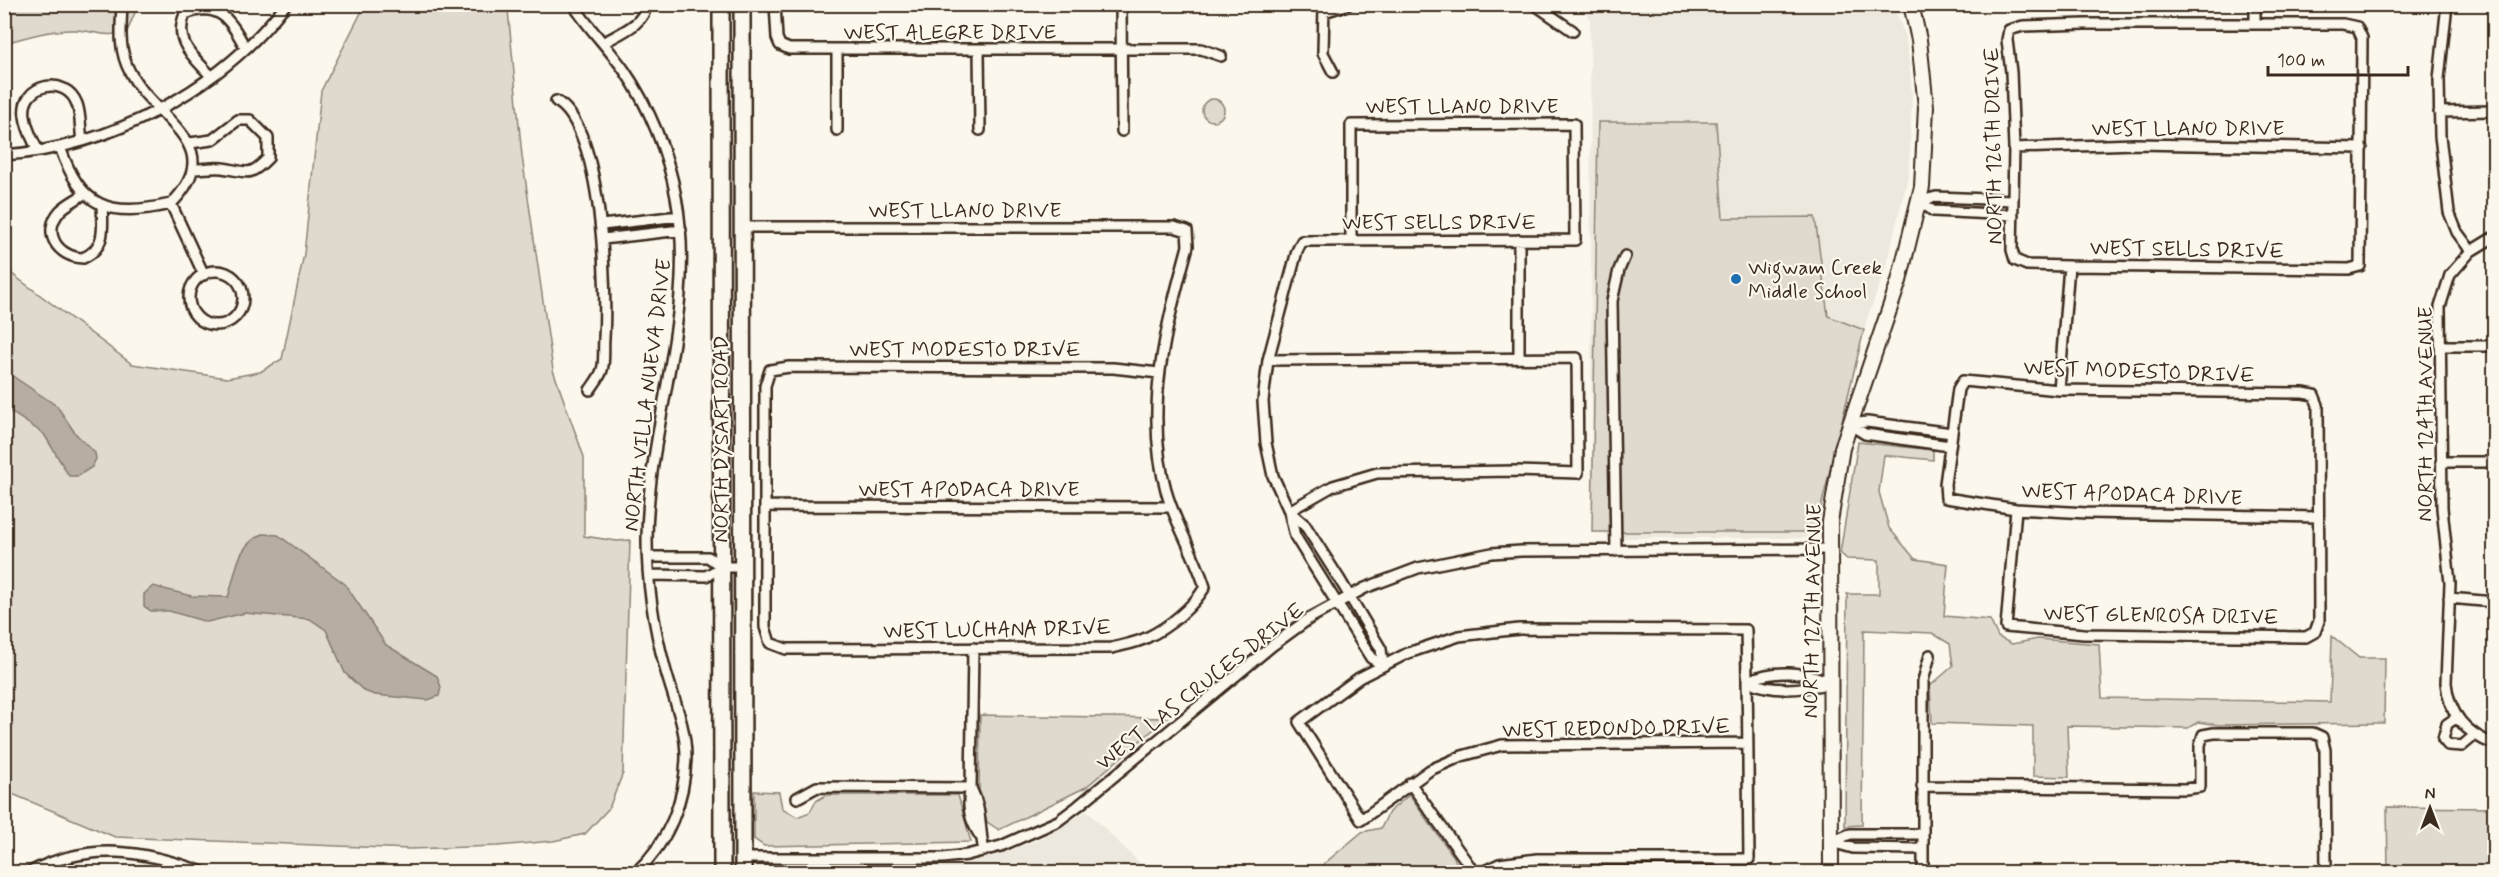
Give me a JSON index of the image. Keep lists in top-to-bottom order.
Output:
{
  "streets": {
    "main road": ["NORTH DYSART ROAD"],
    "street": [
      "WEST ALEGRE DRIVE",
      "WEST LLANO DRIVE",
      "NORTH 126TH DRIVE",
      "WEST SELLS DRIVE",
      "WEST MODESTO DRIVE",
      "NORTH VILLA NUEVA DRIVE",
      "NORTH 124TH AVENUE",
      "WEST APODACA DRIVE",
      "NORTH 127TH AVENUE",
      "WEST GLENROSA DRIVE",
      "WEST LUCHANA DRIVE",
      "WEST LAS CRUCES DRIVE",
      "WEST REDONDO DRIVE"
    ]
  },
  "crossings": [
    ["WEST LLANO DRIVE", "NORTH 126TH DRIVE"],
    ["WEST LLANO DRIVE", "WEST SELLS DRIVE"],
    ["WEST LLANO DRIVE", "WEST MODESTO DRIVE"],
    ["WEST LLANO DRIVE", "NORTH DYSART ROAD"],
    ["NORTH 126TH DRIVE", "WEST SELLS DRIVE"],
    ["WEST MODESTO DRIVE", "WEST APODACA DRIVE"],
    ["WEST MODESTO DRIVE", "WEST GLENROSA DRIVE"],
    ["WEST MODESTO DRIVE", "WEST LUCHANA DRIVE"],
    ["NORTH DYSART ROAD", "WEST LAS CRUCES DRIVE"],
    ["WEST APODACA DRIVE", "WEST GLENROSA DRIVE"],
    ["WEST APODACA DRIVE", "WEST LUCHANA DRIVE"],
    ["NORTH 127TH AVENUE", "WEST LAS CRUCES DRIVE"]
  ],
  "places": ["Wigwam Creek Middle School"],
  "scale_bar": "100 m",
  "north": "top"
}
